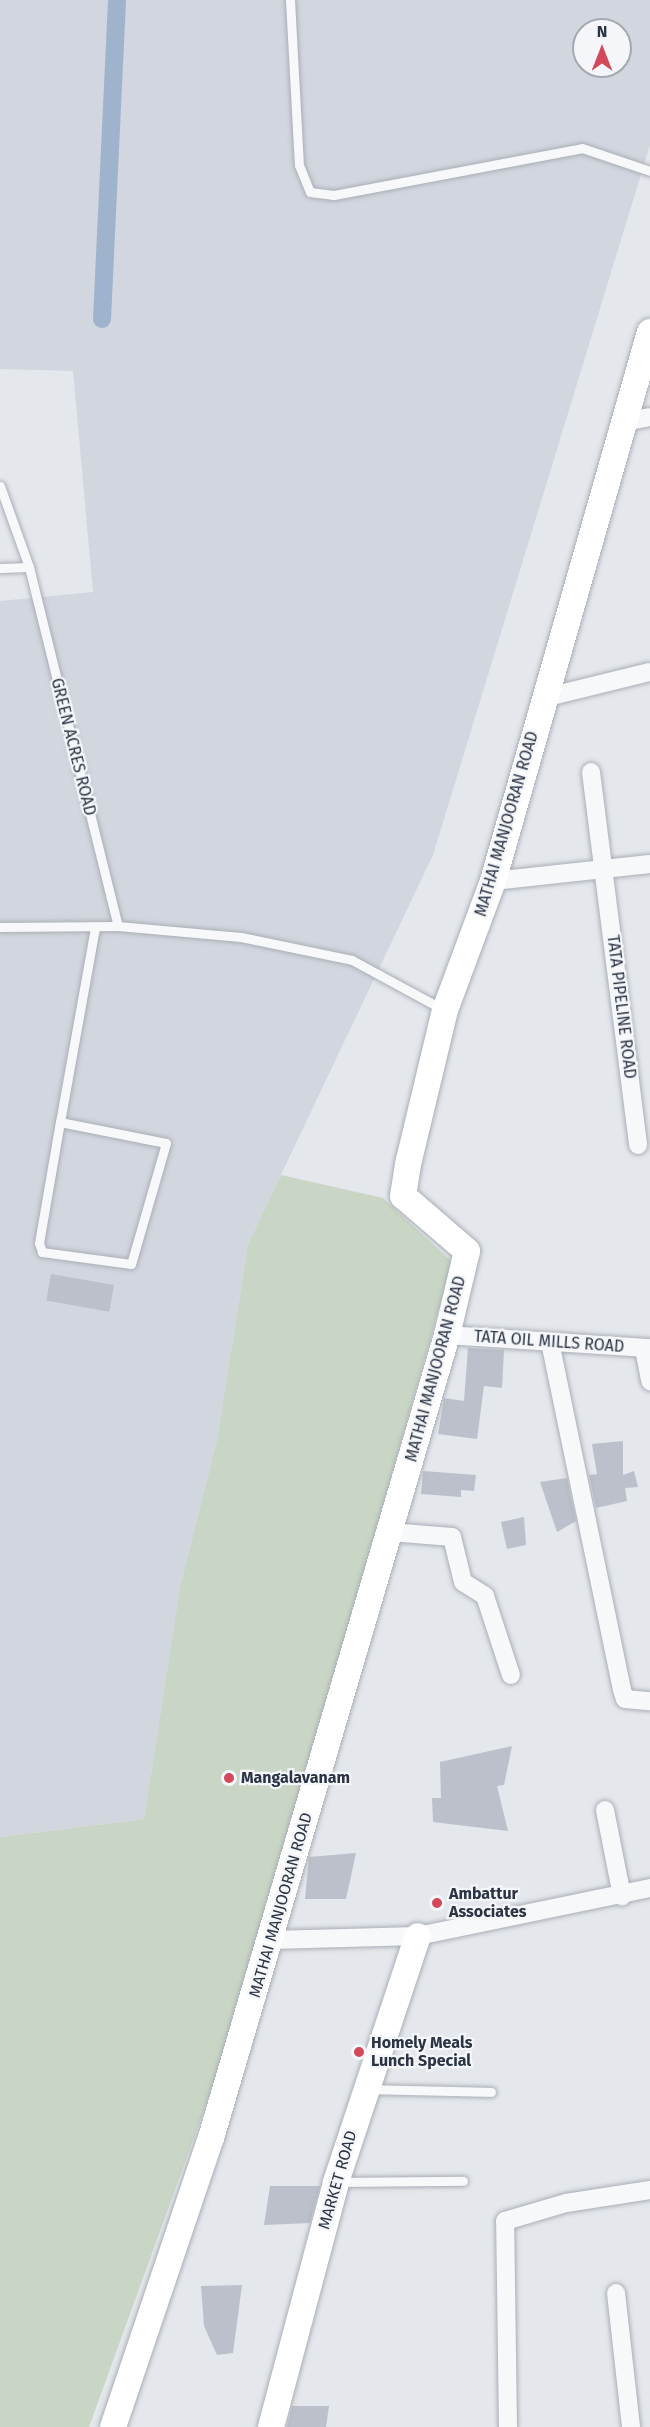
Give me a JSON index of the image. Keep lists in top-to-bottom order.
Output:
{
  "streets": {
    "street": [
      "MATHAI MANJOORAN ROAD",
      "TATA PIPELINE ROAD",
      "TATA OIL MILLS ROAD",
      "MARKET ROAD"
    ],
    "lane": ["GREEN ACRES ROAD"]
  },
  "crossings": [
    ["MATHAI MANJOORAN ROAD", "TATA OIL MILLS ROAD"]
  ],
  "places": ["Mangalavanam", "Ambattur Associates", "Homely Meals Lunch Special"],
  "north": "top"
}
